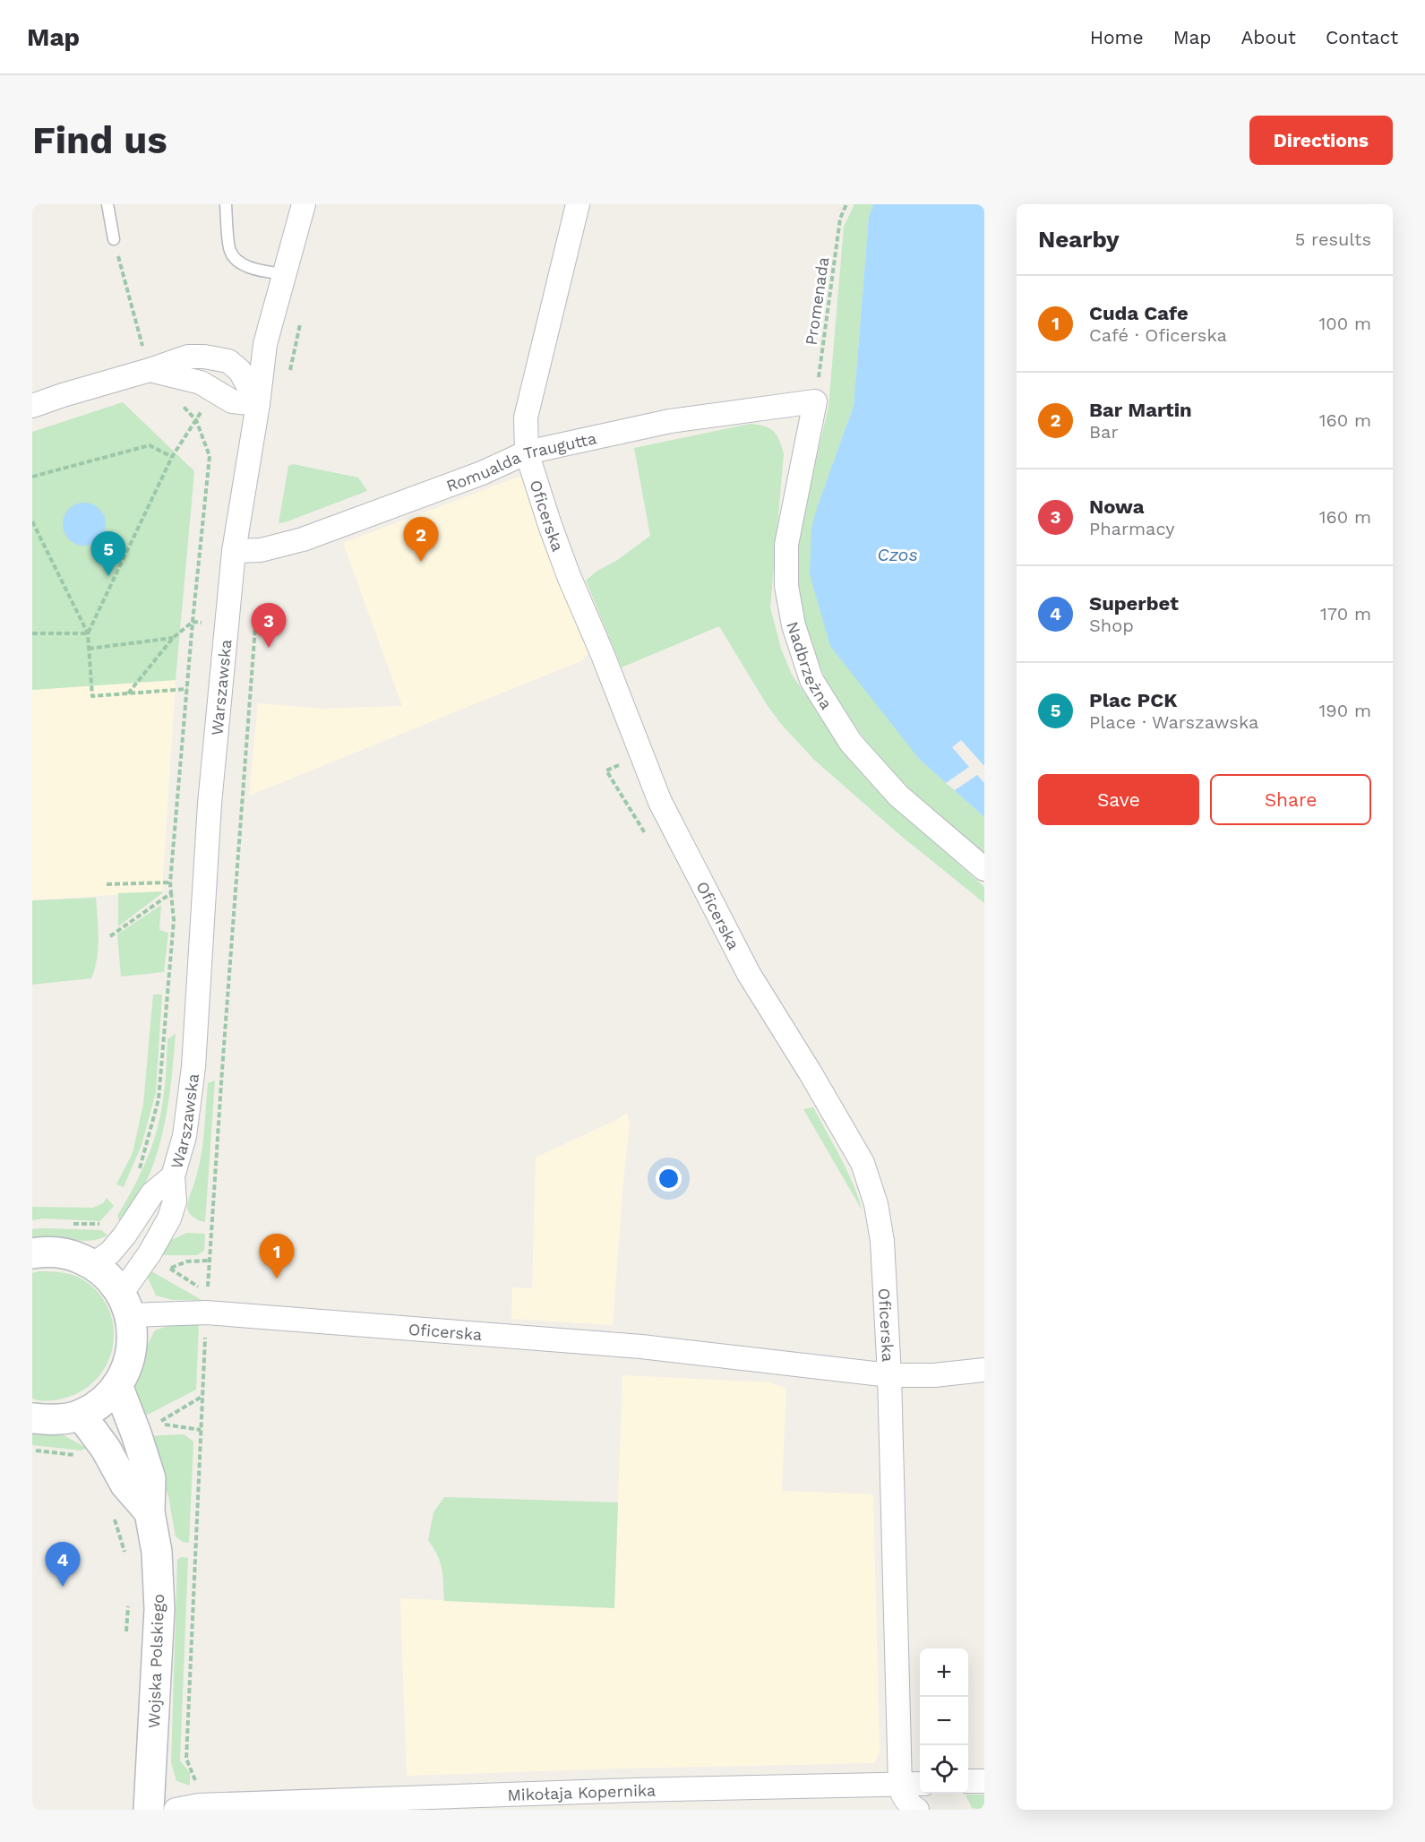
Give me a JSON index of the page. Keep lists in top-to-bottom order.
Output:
{
  "streets": {
    "street": [
      "Romualda Traugutta",
      "Oficerska",
      "Nadbrzeżna",
      "Warszawska",
      "Wojska Polskiego",
      "Mikołaja Kopernika"
    ],
    "path": ["Promenada"]
  },
  "crossings": [
    ["Promenada", "Romualda Traugutta"],
    ["Promenada", "Nadbrzeżna"],
    ["Romualda Traugutta", "Oficerska"],
    ["Romualda Traugutta", "Nadbrzeżna"],
    ["Romualda Traugutta", "Warszawska"],
    ["Oficerska", "Warszawska"],
    ["Oficerska", "Mikołaja Kopernika"]
  ],
  "water": ["Czos"],
  "page": {
    "header": "Map",
    "nav": [
      "Home",
      "Map",
      "About",
      "Contact"
    ],
    "buttons": [
      "Directions",
      ["Save", "Share"]
    ],
    "title": "Find us",
    "heading": ["Nearby", "5 results"],
    "list": [
      {
        "mark": "1",
        "name": "Cuda Cafe",
        "note": "Café · Oficerska",
        "value": "100 m"
      },
      {
        "mark": "2",
        "name": "Bar Martin",
        "note": "Bar",
        "value": "160 m"
      },
      {
        "mark": "3",
        "name": "Nowa",
        "note": "Pharmacy",
        "value": "160 m"
      },
      {
        "mark": "4",
        "name": "Superbet",
        "note": "Shop",
        "value": "170 m"
      },
      {
        "mark": "5",
        "name": "Plac PCK",
        "note": "Place · Warszawska",
        "value": "190 m"
      }
    ],
    "pins": [
      "2",
      "5",
      "3",
      "1",
      "4"
    ],
    "map_buttons": ["+", "−"]
  }
}
